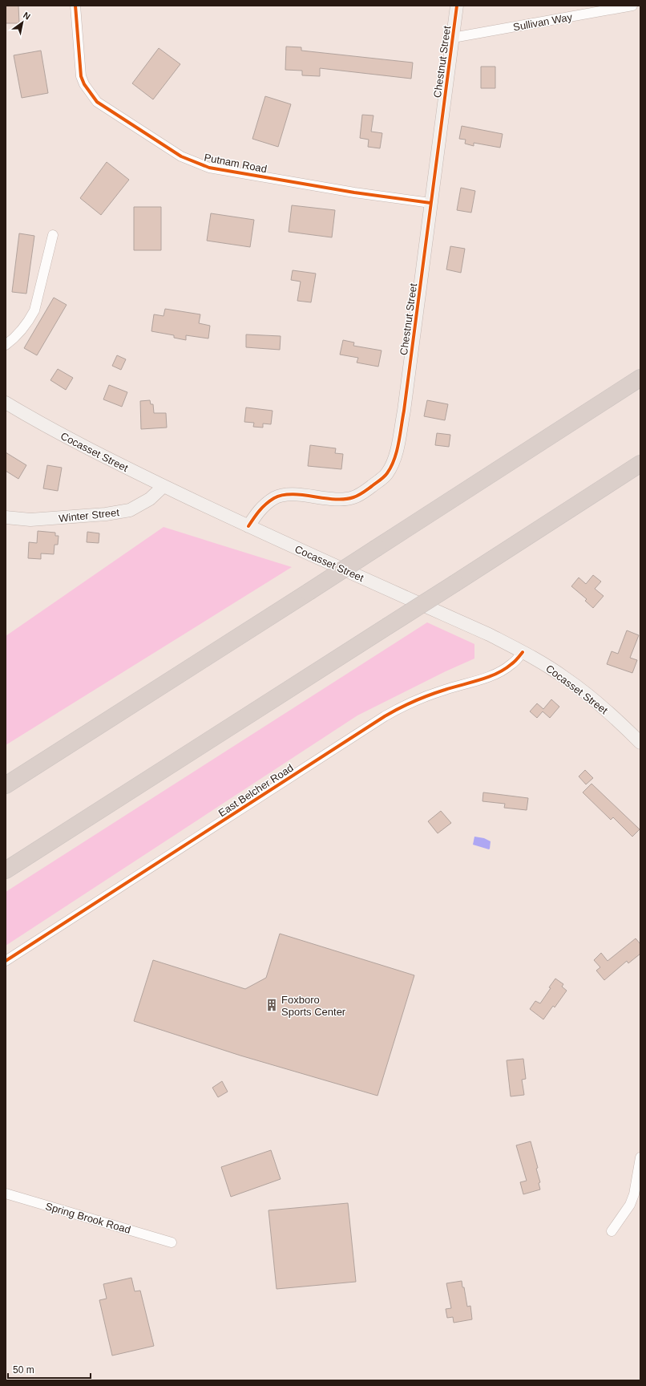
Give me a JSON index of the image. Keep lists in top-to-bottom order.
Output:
{
  "streets": {
    "street": [
      "Sullivan Way",
      "Chestnut Street",
      "Putnam Road",
      "Cocasset Street",
      "Winter Street",
      "East Belcher Road",
      "Spring Brook Road"
    ]
  },
  "crossings": [
    ["Sullivan Way", "Chestnut Street"],
    ["Chestnut Street", "Putnam Road"],
    ["Chestnut Street", "Cocasset Street"],
    ["Cocasset Street", "Winter Street"],
    ["Cocasset Street", "East Belcher Road"]
  ],
  "places": {
    "building": ["Foxboro Sports Center"]
  },
  "scale_bar": "50 m",
  "north": "top right"
}
